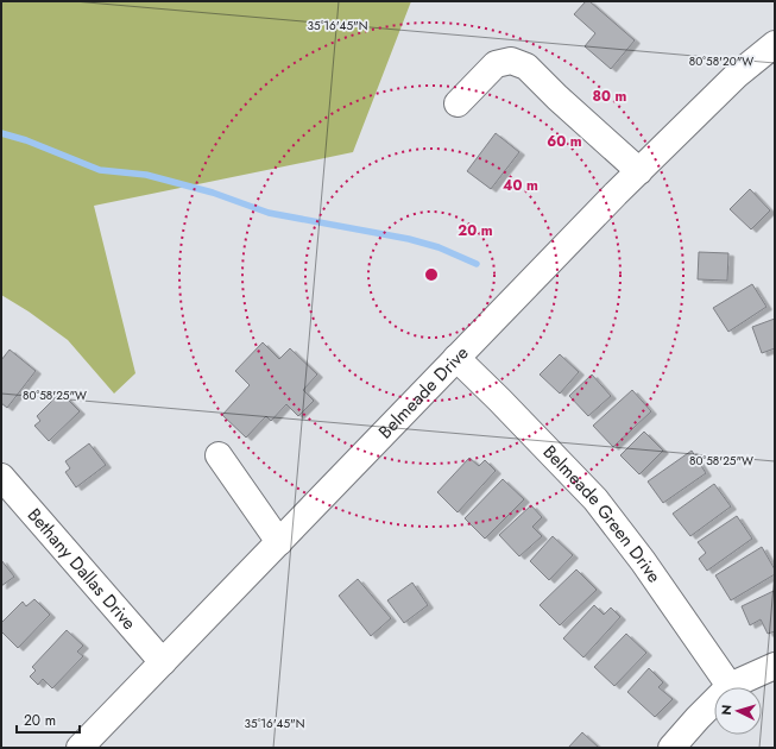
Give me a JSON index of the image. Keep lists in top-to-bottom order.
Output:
{
  "streets": {
    "street": ["Belmeade Drive", "Belmeade Green Drive", "Bethany Dallas Drive"]
  },
  "crossings": [
    ["Belmeade Drive", "Belmeade Green Drive"],
    ["Belmeade Drive", "Bethany Dallas Drive"]
  ],
  "scale_bar": "20 m",
  "north": "left",
  "coordinates": ["35°16'45\"N", "80°58'20\"W", "80°58'25\"W"],
  "rings": [
    "80 m",
    "60 m",
    "40 m",
    "20 m"
  ]
}
